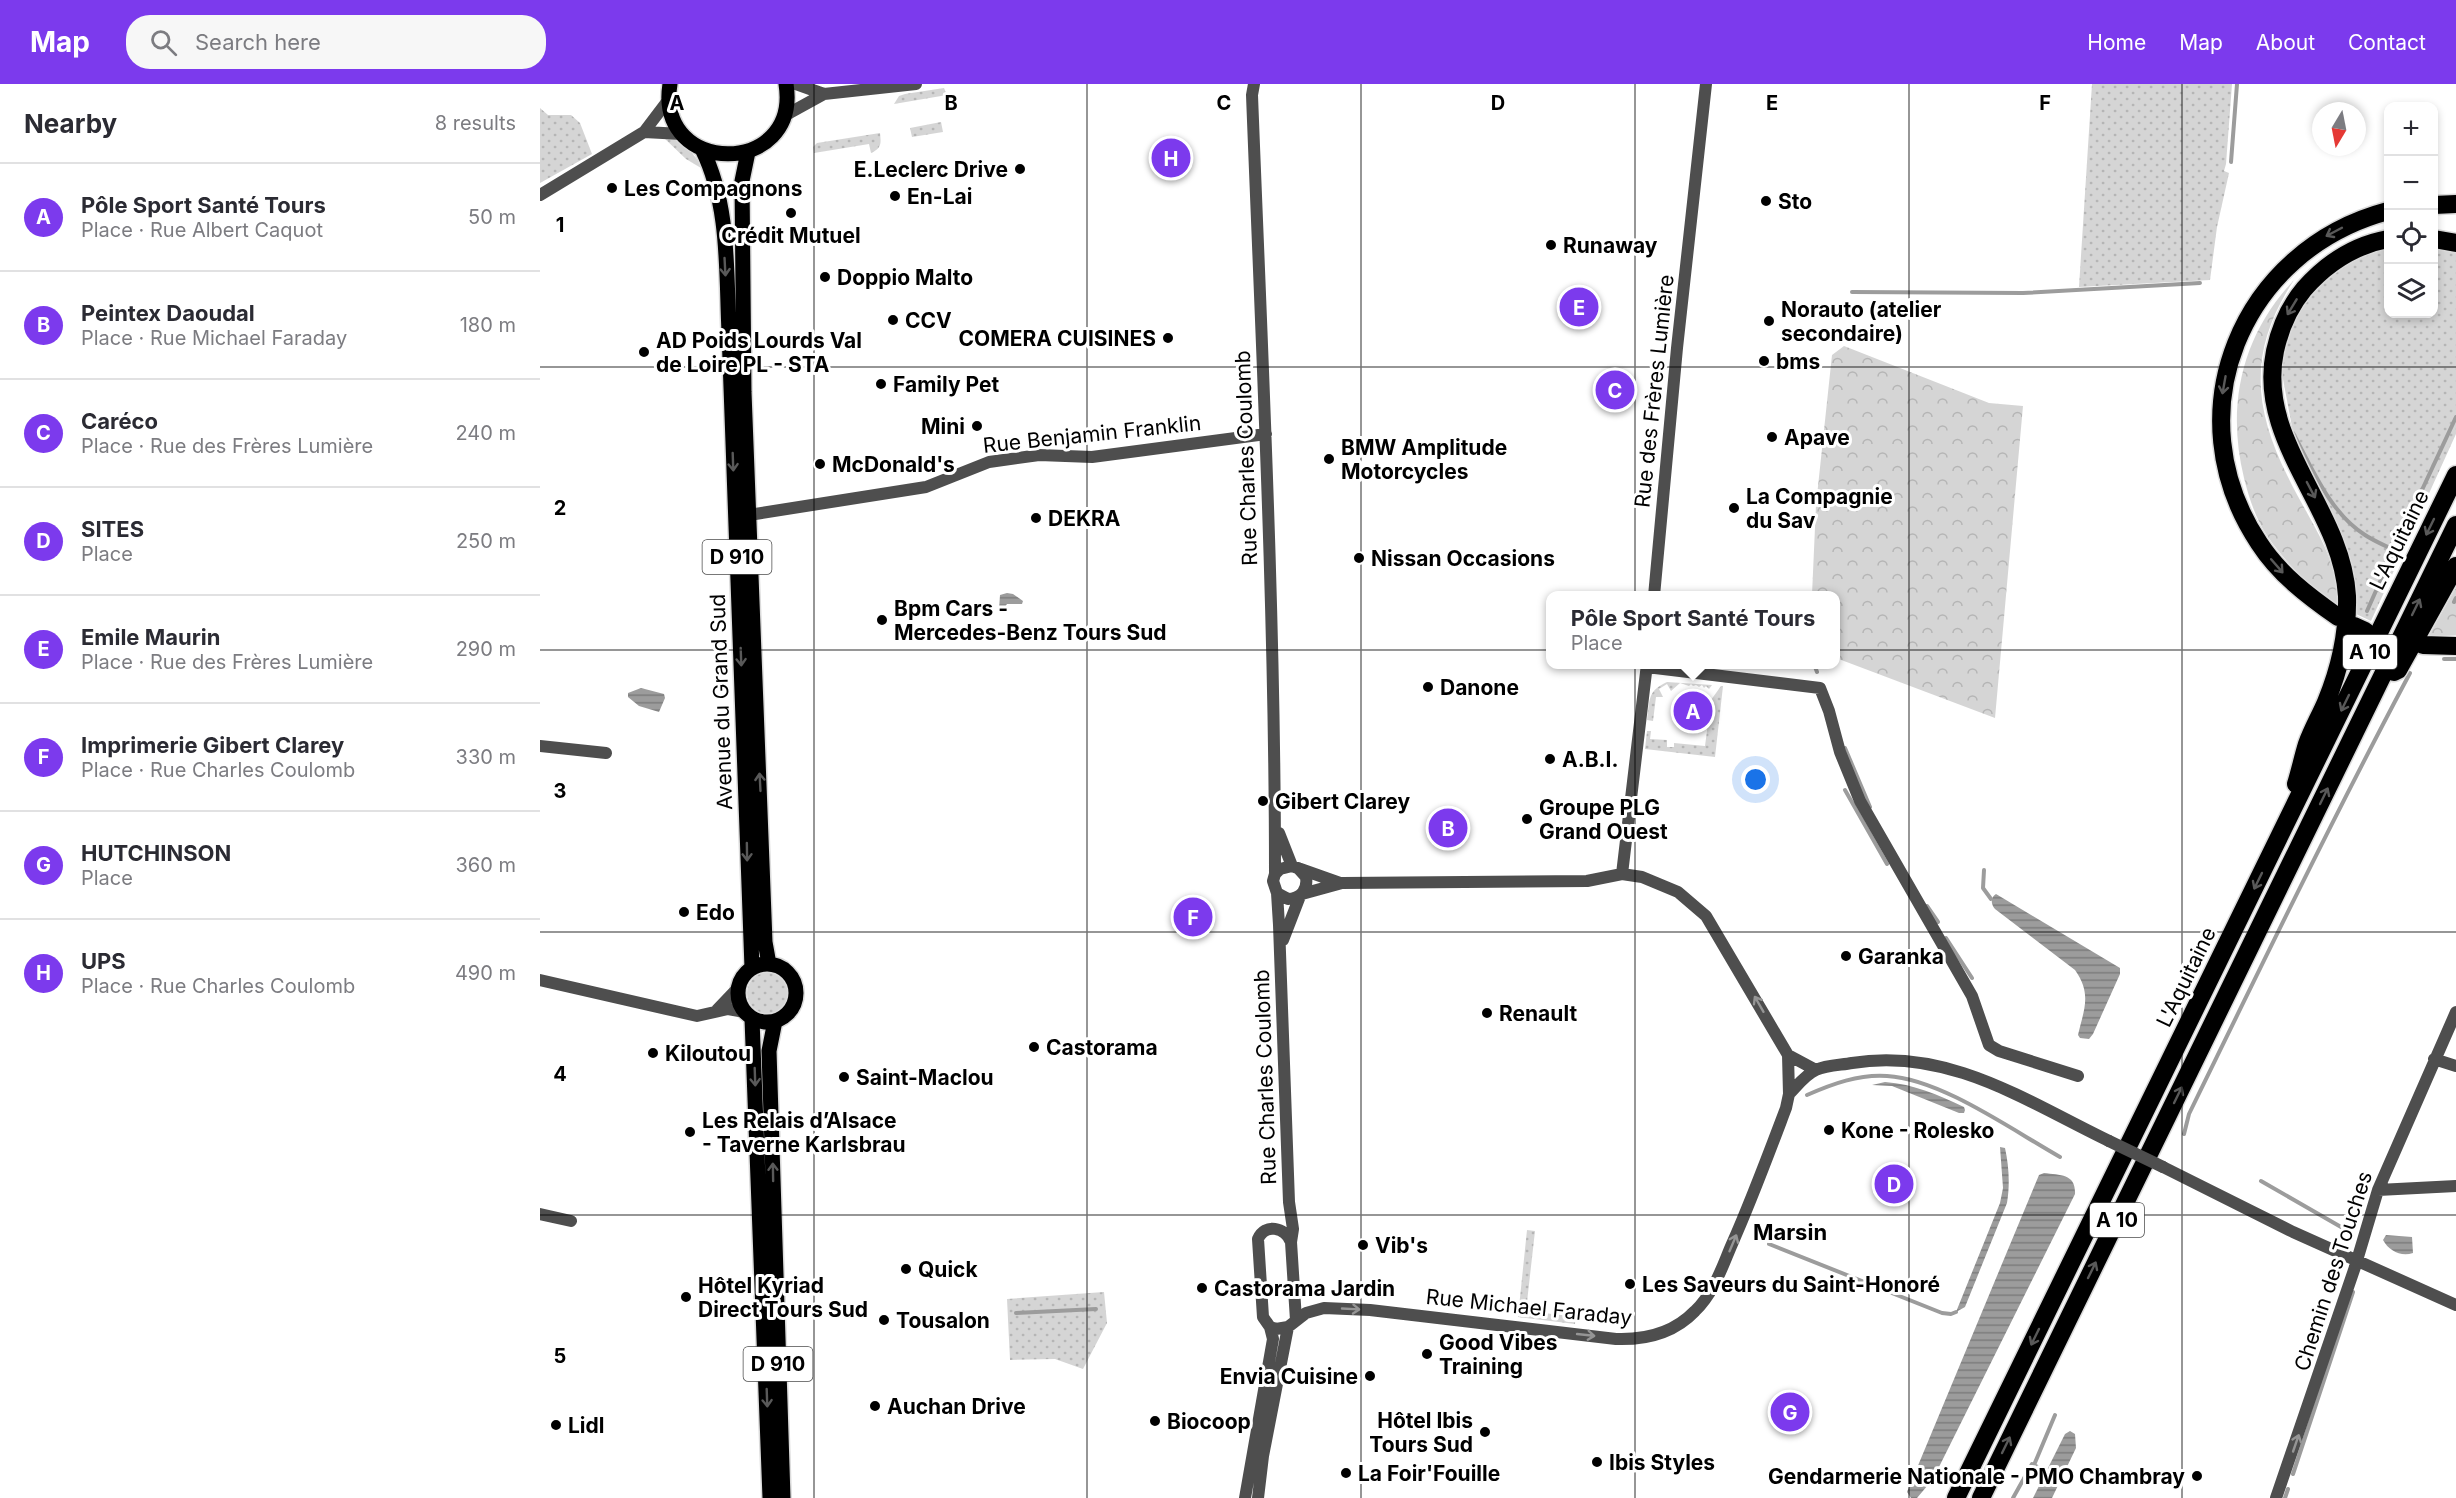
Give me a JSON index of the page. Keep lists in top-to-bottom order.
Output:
{
  "streets": {
    "highway": ["L'Aquitaine", "A 10"],
    "main road": ["D 910", "Avenue du Grand Sud"],
    "street": [
      "Rue des Frères Lumière",
      "Rue Benjamin Franklin",
      "Rue Charles Coulomb",
      "Chemin des Touches",
      "Rue Michael Faraday"
    ]
  },
  "crossings": [
    ["Rue Benjamin Franklin", "Rue Charles Coulomb"],
    ["Rue Benjamin Franklin", "Avenue du Grand Sud"],
    ["Rue Charles Coulomb", "Rue Michael Faraday"],
    ["D 910", "Avenue du Grand Sud"]
  ],
  "one_way": ["Chemin des Touches"],
  "districts": ["Marsin"],
  "places": [
    "E.Leclerc Drive",
    "Les Compagnons",
    "En-Lai",
    "Sto",
    "Crédit Mutuel",
    "Runaway",
    "Doppio Malto",
    "CCV",
    "Norauto (atelier secondaire)",
    "COMERA CUISINES",
    "AD Poids Lourds Val de Loire PL - STA",
    "bms",
    "Family Pet",
    "Mini",
    "Apave",
    "BMW Amplitude Motorcycles",
    "McDonald's",
    "La Compagnie du Sav",
    "DEKRA",
    "Nissan Occasions",
    "Bpm Cars - Mercedes-Benz Tours Sud",
    "Danone",
    "A.B.I.",
    "Gibert Clarey",
    "Groupe PLG Grand Ouest",
    "Edo",
    "Garanka",
    "Renault",
    "Castorama",
    "Kiloutou",
    "Saint-Maclou",
    "Kone - Rolesko",
    "Les Relais d’Alsace - Taverne Karlsbrau",
    "Vib's",
    "Quick",
    "Les Saveurs du Saint-Honoré",
    "Castorama Jardin",
    "Hôtel Kyriad Direct Tours Sud",
    "Tousalon",
    "Good Vibes Training",
    "Envia Cuisine",
    "Auchan Drive",
    "Biocoop",
    "Lidl",
    "Hôtel Ibis Tours Sud",
    "Ibis Styles",
    "La Foir'Fouille",
    "Gendarmerie Nationale - PMO Chambray"
  ],
  "north": "bottom",
  "page": {
    "header": "Map",
    "search": "Search here",
    "nav": [
      "Home",
      "Map",
      "About",
      "Contact"
    ],
    "heading": ["Nearby", "8 results"],
    "map_buttons": ["+", "−"],
    "pins": [
      "H",
      "E",
      "C",
      "A",
      "B",
      "F",
      "D",
      "G"
    ],
    "list": [
      {
        "mark": "A",
        "name": "Pôle Sport Santé Tours",
        "note": "Place · Rue Albert Caquot",
        "value": "50 m"
      },
      {
        "mark": "B",
        "name": "Peintex Daoudal",
        "note": "Place · Rue Michael Faraday",
        "value": "180 m"
      },
      {
        "mark": "C",
        "name": "Caréco",
        "note": "Place · Rue des Frères Lumière",
        "value": "240 m"
      },
      {
        "mark": "D",
        "name": "SITES",
        "note": "Place",
        "value": "250 m"
      },
      {
        "mark": "E",
        "name": "Emile Maurin",
        "note": "Place · Rue des Frères Lumière",
        "value": "290 m"
      },
      {
        "mark": "F",
        "name": "Imprimerie Gibert Clarey",
        "note": "Place · Rue Charles Coulomb",
        "value": "330 m"
      },
      {
        "mark": "G",
        "name": "HUTCHINSON",
        "note": "Place",
        "value": "360 m"
      },
      {
        "mark": "H",
        "name": "UPS",
        "note": "Place · Rue Charles Coulomb",
        "value": "490 m"
      }
    ],
    "popup": ["Pôle Sport Santé Tours", "Place"]
  },
  "grid": {
    "columns": [
      "A",
      "B",
      "C",
      "D",
      "E",
      "F"
    ],
    "rows": [
      "1",
      "2",
      "3",
      "4",
      "5"
    ]
  }
}
